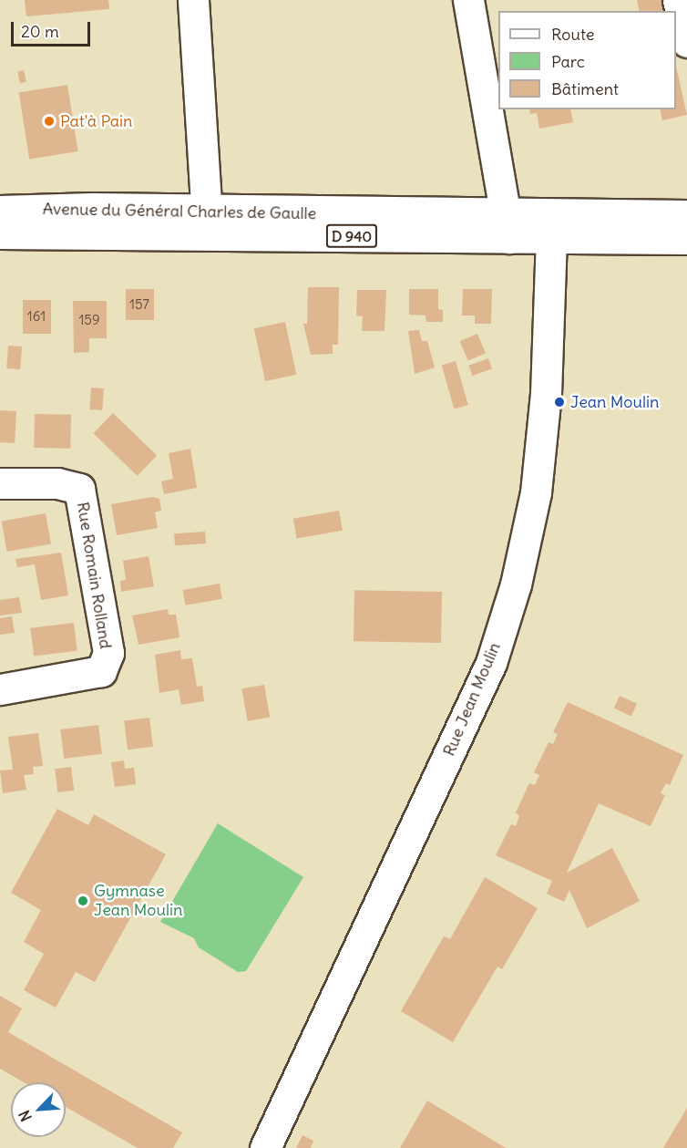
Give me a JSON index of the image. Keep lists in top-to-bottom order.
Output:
{
  "streets": {
    "street": [
      "Avenue du Général Charles de Gaulle",
      "D 940",
      "Rue Romain Rolland",
      "Rue Jean Moulin"
    ]
  },
  "crossings": [
    ["Avenue du Général Charles de Gaulle", "Rue Jean Moulin"]
  ],
  "places": ["Pat'à Pain", "Jean Moulin", "Gymnase Jean Moulin"],
  "house_numbers": ["157", "161", "159"],
  "legend": ["Route", "Parc", "Bâtiment"],
  "scale_bar": "20 m",
  "north": "bottom left"
}
